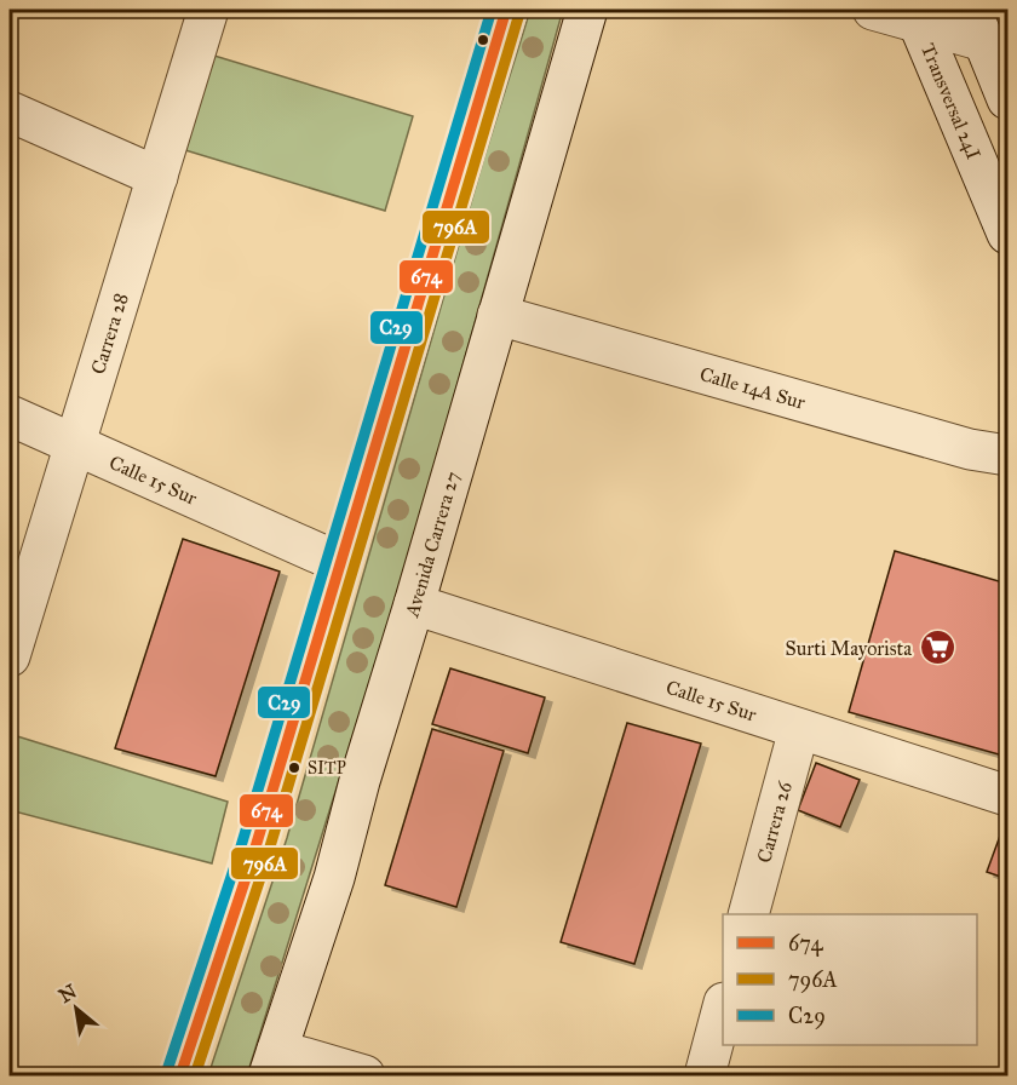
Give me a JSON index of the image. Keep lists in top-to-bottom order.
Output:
{
  "streets": {
    "street": [
      "Transversal 24I",
      "Carrera 28",
      "Calle 14A Sur",
      "Calle 15 Sur",
      "Avenida Carrera 27",
      "Carrera 26"
    ]
  },
  "crossings": [
    ["Carrera 28", "Calle 15 Sur"],
    ["Calle 14A Sur", "Avenida Carrera 27"],
    ["Calle 15 Sur", "Avenida Carrera 27"],
    ["Calle 15 Sur", "Carrera 26"]
  ],
  "places": {
    "supermarket": ["Surti Mayorista"],
    "other": ["SITP"]
  },
  "lines": ["transit line 674", "transit line C29", "transit line 796A"],
  "legend": ["674", "796A", "C29"],
  "north": "top left"
}
